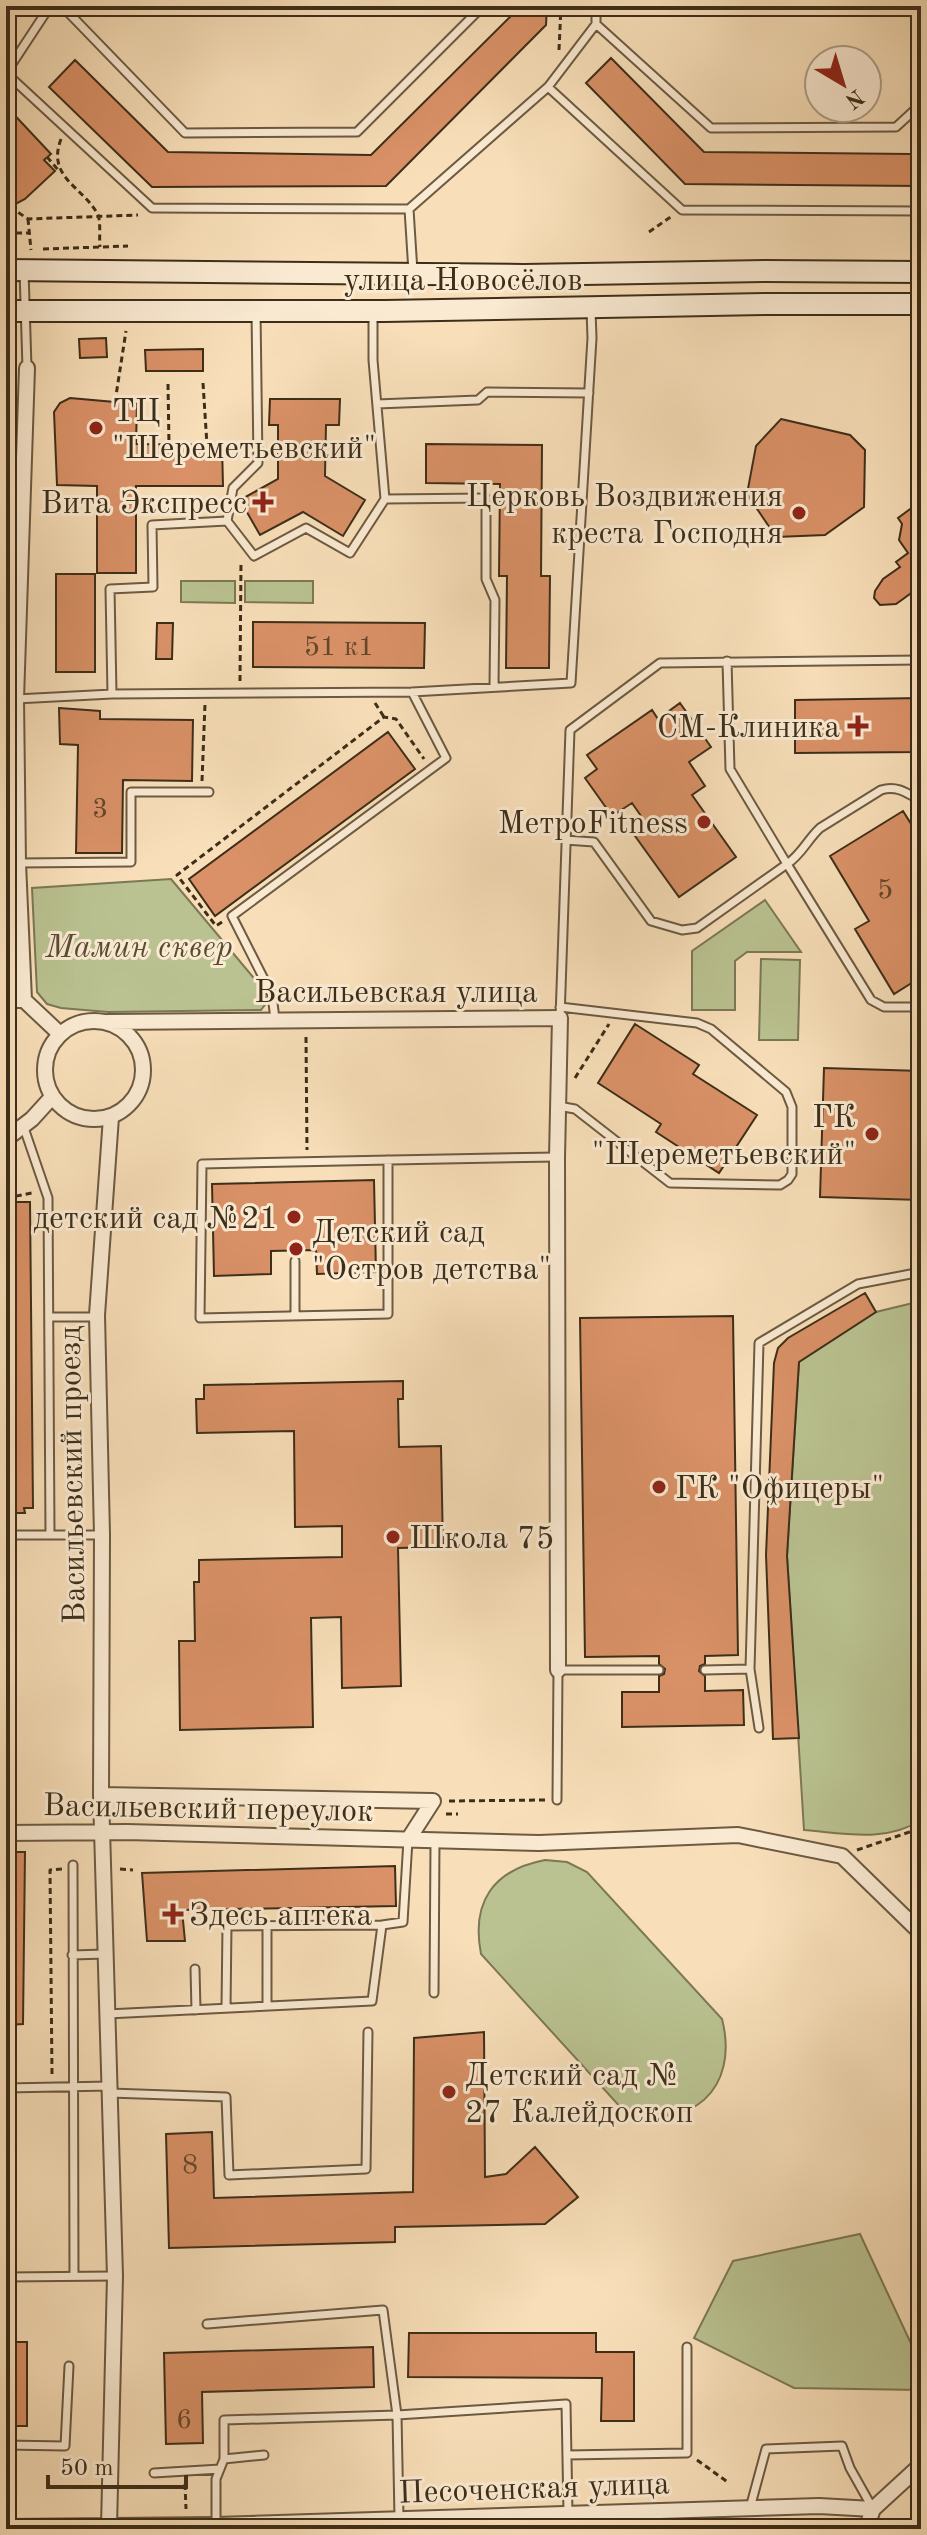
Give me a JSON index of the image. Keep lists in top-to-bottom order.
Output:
{
  "streets": {
    "main road": ["улица Новосёлов"],
    "street": [
      "Васильевская улица",
      "Васильевский проезд",
      "Васильевский переулок",
      "Песоченская улица"
    ]
  },
  "crossings": [
    ["Васильевская улица", "Васильевский проезд"],
    ["Васильевский проезд", "Васильевский переулок"],
    ["Васильевский проезд", "Песоченская улица"]
  ],
  "parks": ["Мамин сквер"],
  "places": {
    "other": [
      "ТЦ \"Шереметьевский\"",
      "Церковь Воздвижения креста Господня",
      "МетроFitness",
      "ГК \"Шереметьевский\"",
      "детский сад №21",
      "Детский сад \"Остров детства\"",
      "ГК \"Офицеры\"",
      "Школа 75",
      "Детский сад № 27 Калейдоскоп"
    ],
    "health": ["Вита Экспресс", "СМ-Клиника", "Здесь аптека"]
  },
  "house_numbers": [
    "51 к1",
    "3",
    "5",
    "8",
    "6"
  ],
  "scale_bar": "50 m",
  "north": "bottom right"
}
